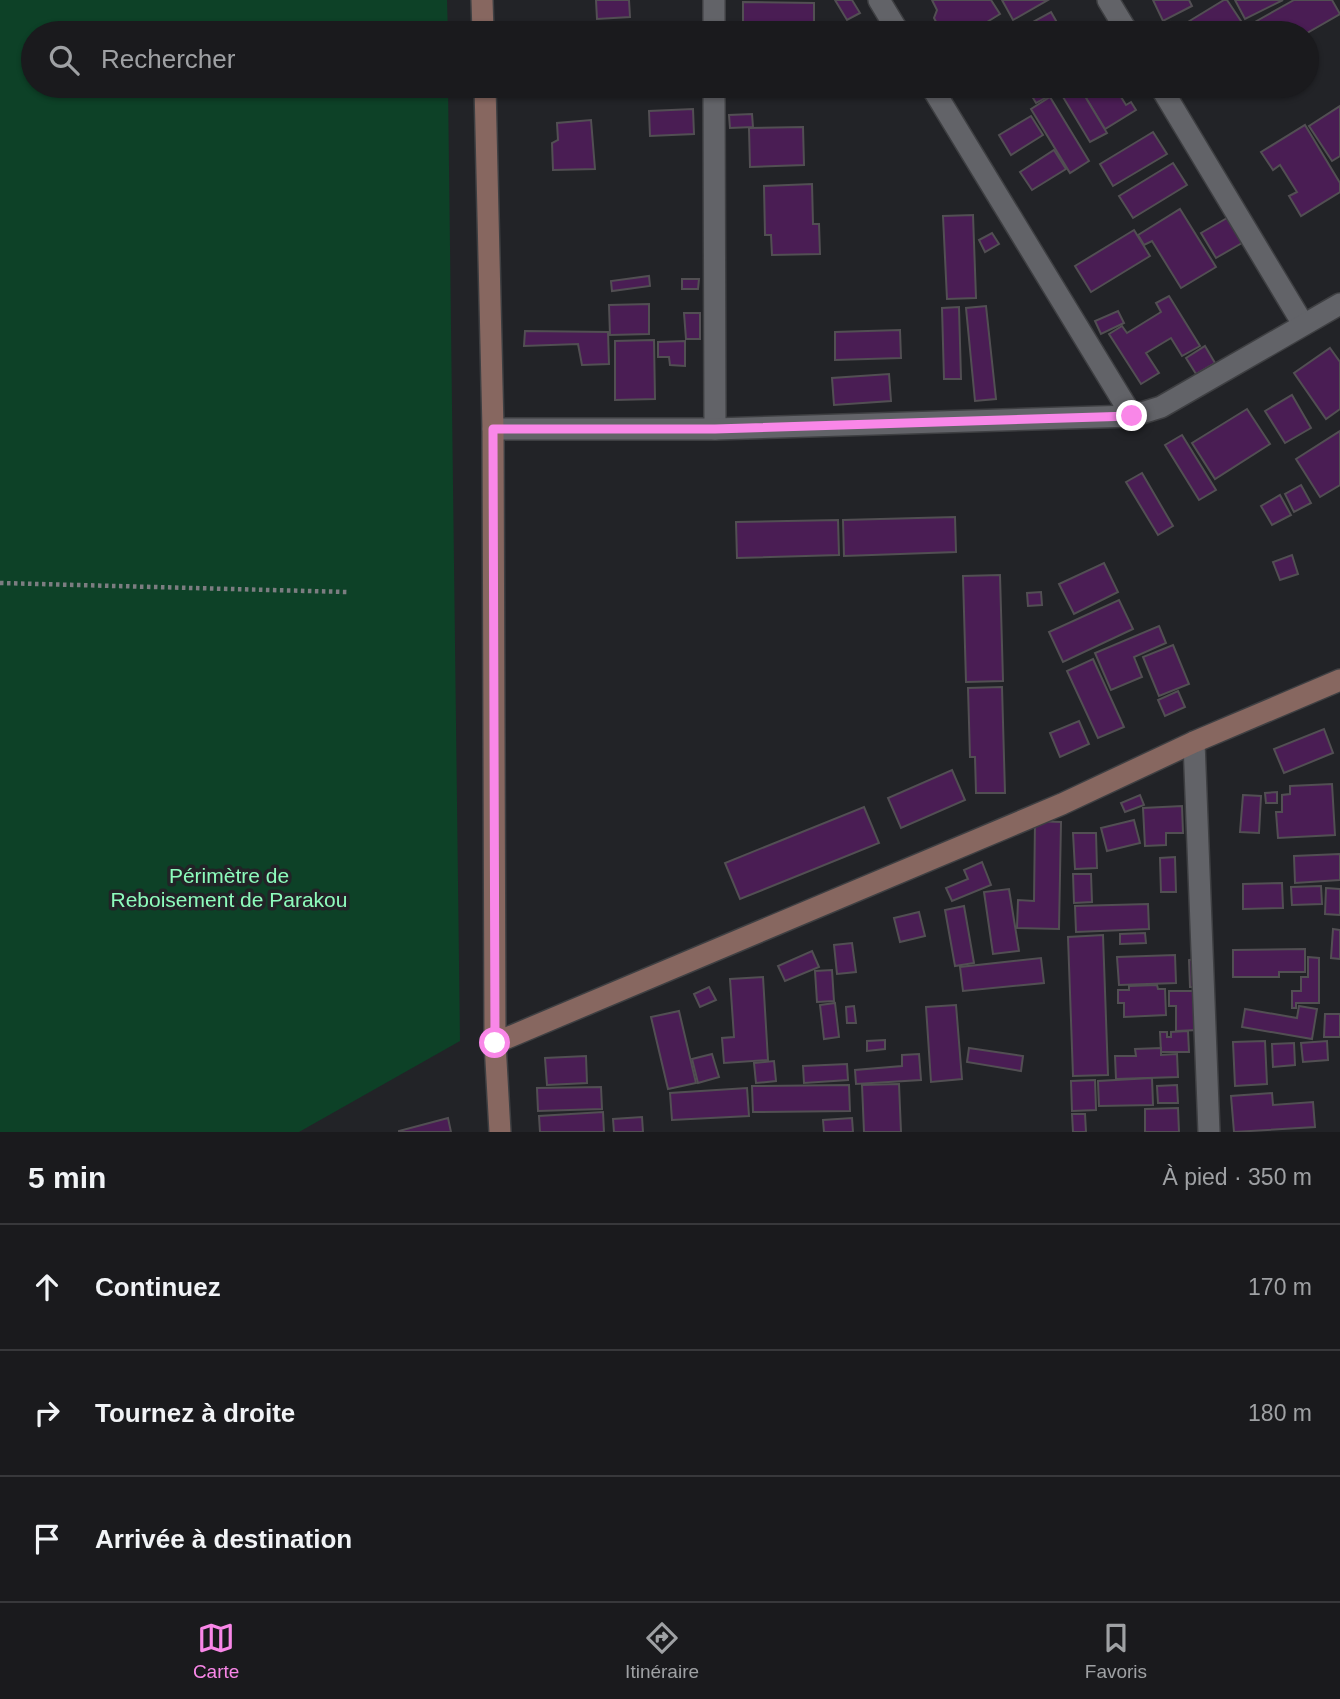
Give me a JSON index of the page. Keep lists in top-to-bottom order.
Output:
{
  "parks": ["Périmètre de Reboisement de Parakou"],
  "page": {
    "search": "Rechercher",
    "heading": ["5 min", "À pied · 350 m"],
    "list": [
      ["Continuez", "170 m"],
      ["Tournez à droite", "180 m"],
      "Arrivée à destination"
    ],
    "nav": ["Carte", "Itinéraire", "Favoris"]
  }
}
